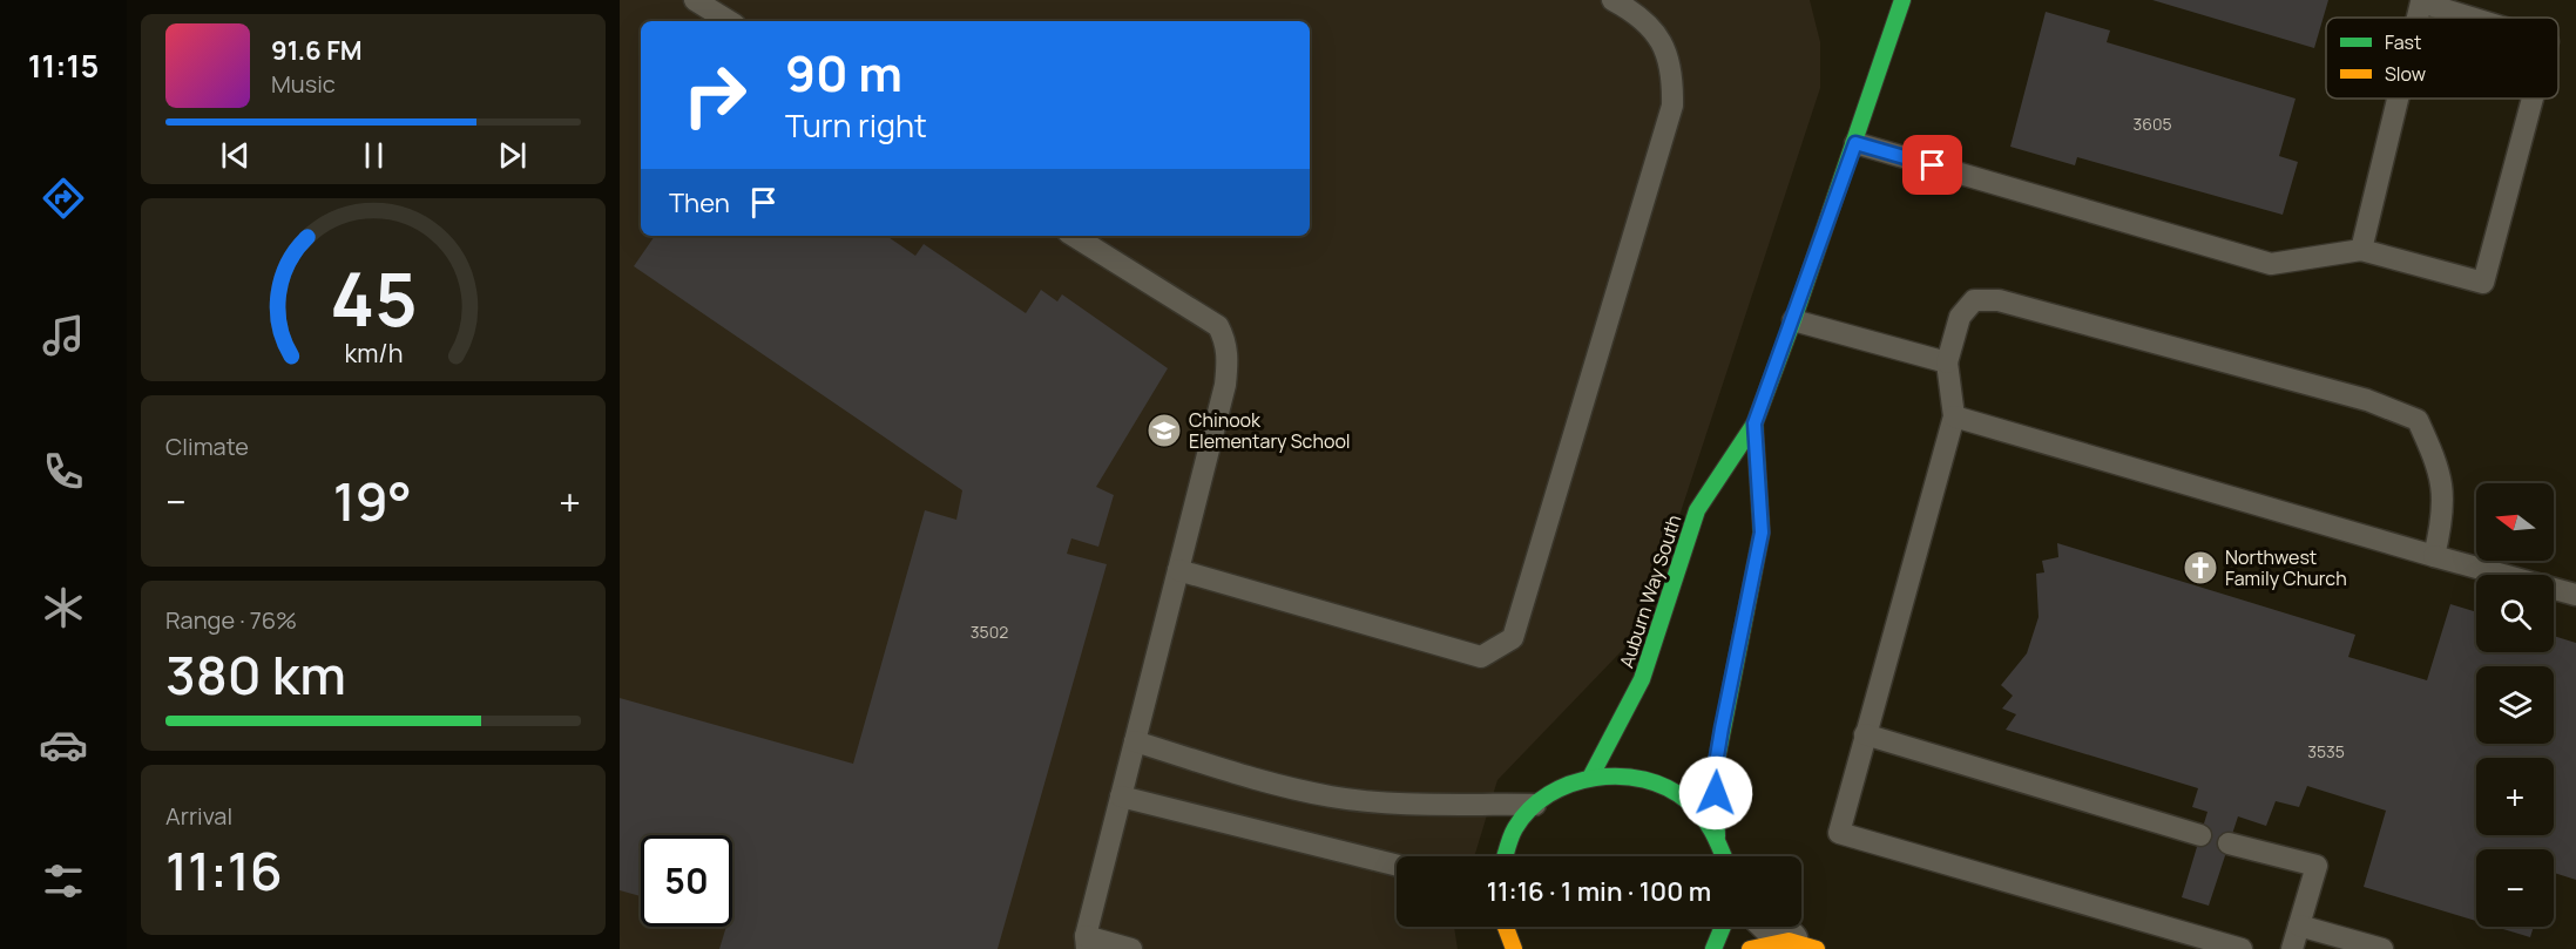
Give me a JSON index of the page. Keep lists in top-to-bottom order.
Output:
{
  "streets": {
    "main road": ["Auburn Way South"]
  },
  "places": {
    "school or university": ["Chinook Elementary School"],
    "church": ["Northwest Family Church"]
  },
  "house_numbers": ["3605", "3502", "3535"],
  "legend": ["Fast", "Slow"],
  "north": "left",
  "page": {
    "tabs": "11:15",
    "turn": ["90 m", "Turn right"],
    "song": ["91.6 FM", "Music"],
    "then": "Then",
    "tile": [
      "Climate",
      ["Range · 76%", "380 km"],
      ["Arrival", "11:16"]
    ],
    "heat": ["−", "19°", "+"],
    "map_buttons": ["+", "−"],
    "limit": "50",
    "trip": "11:16 · 1 min · 100 m",
    "gauge": ["45", "km/h"]
  }
}
